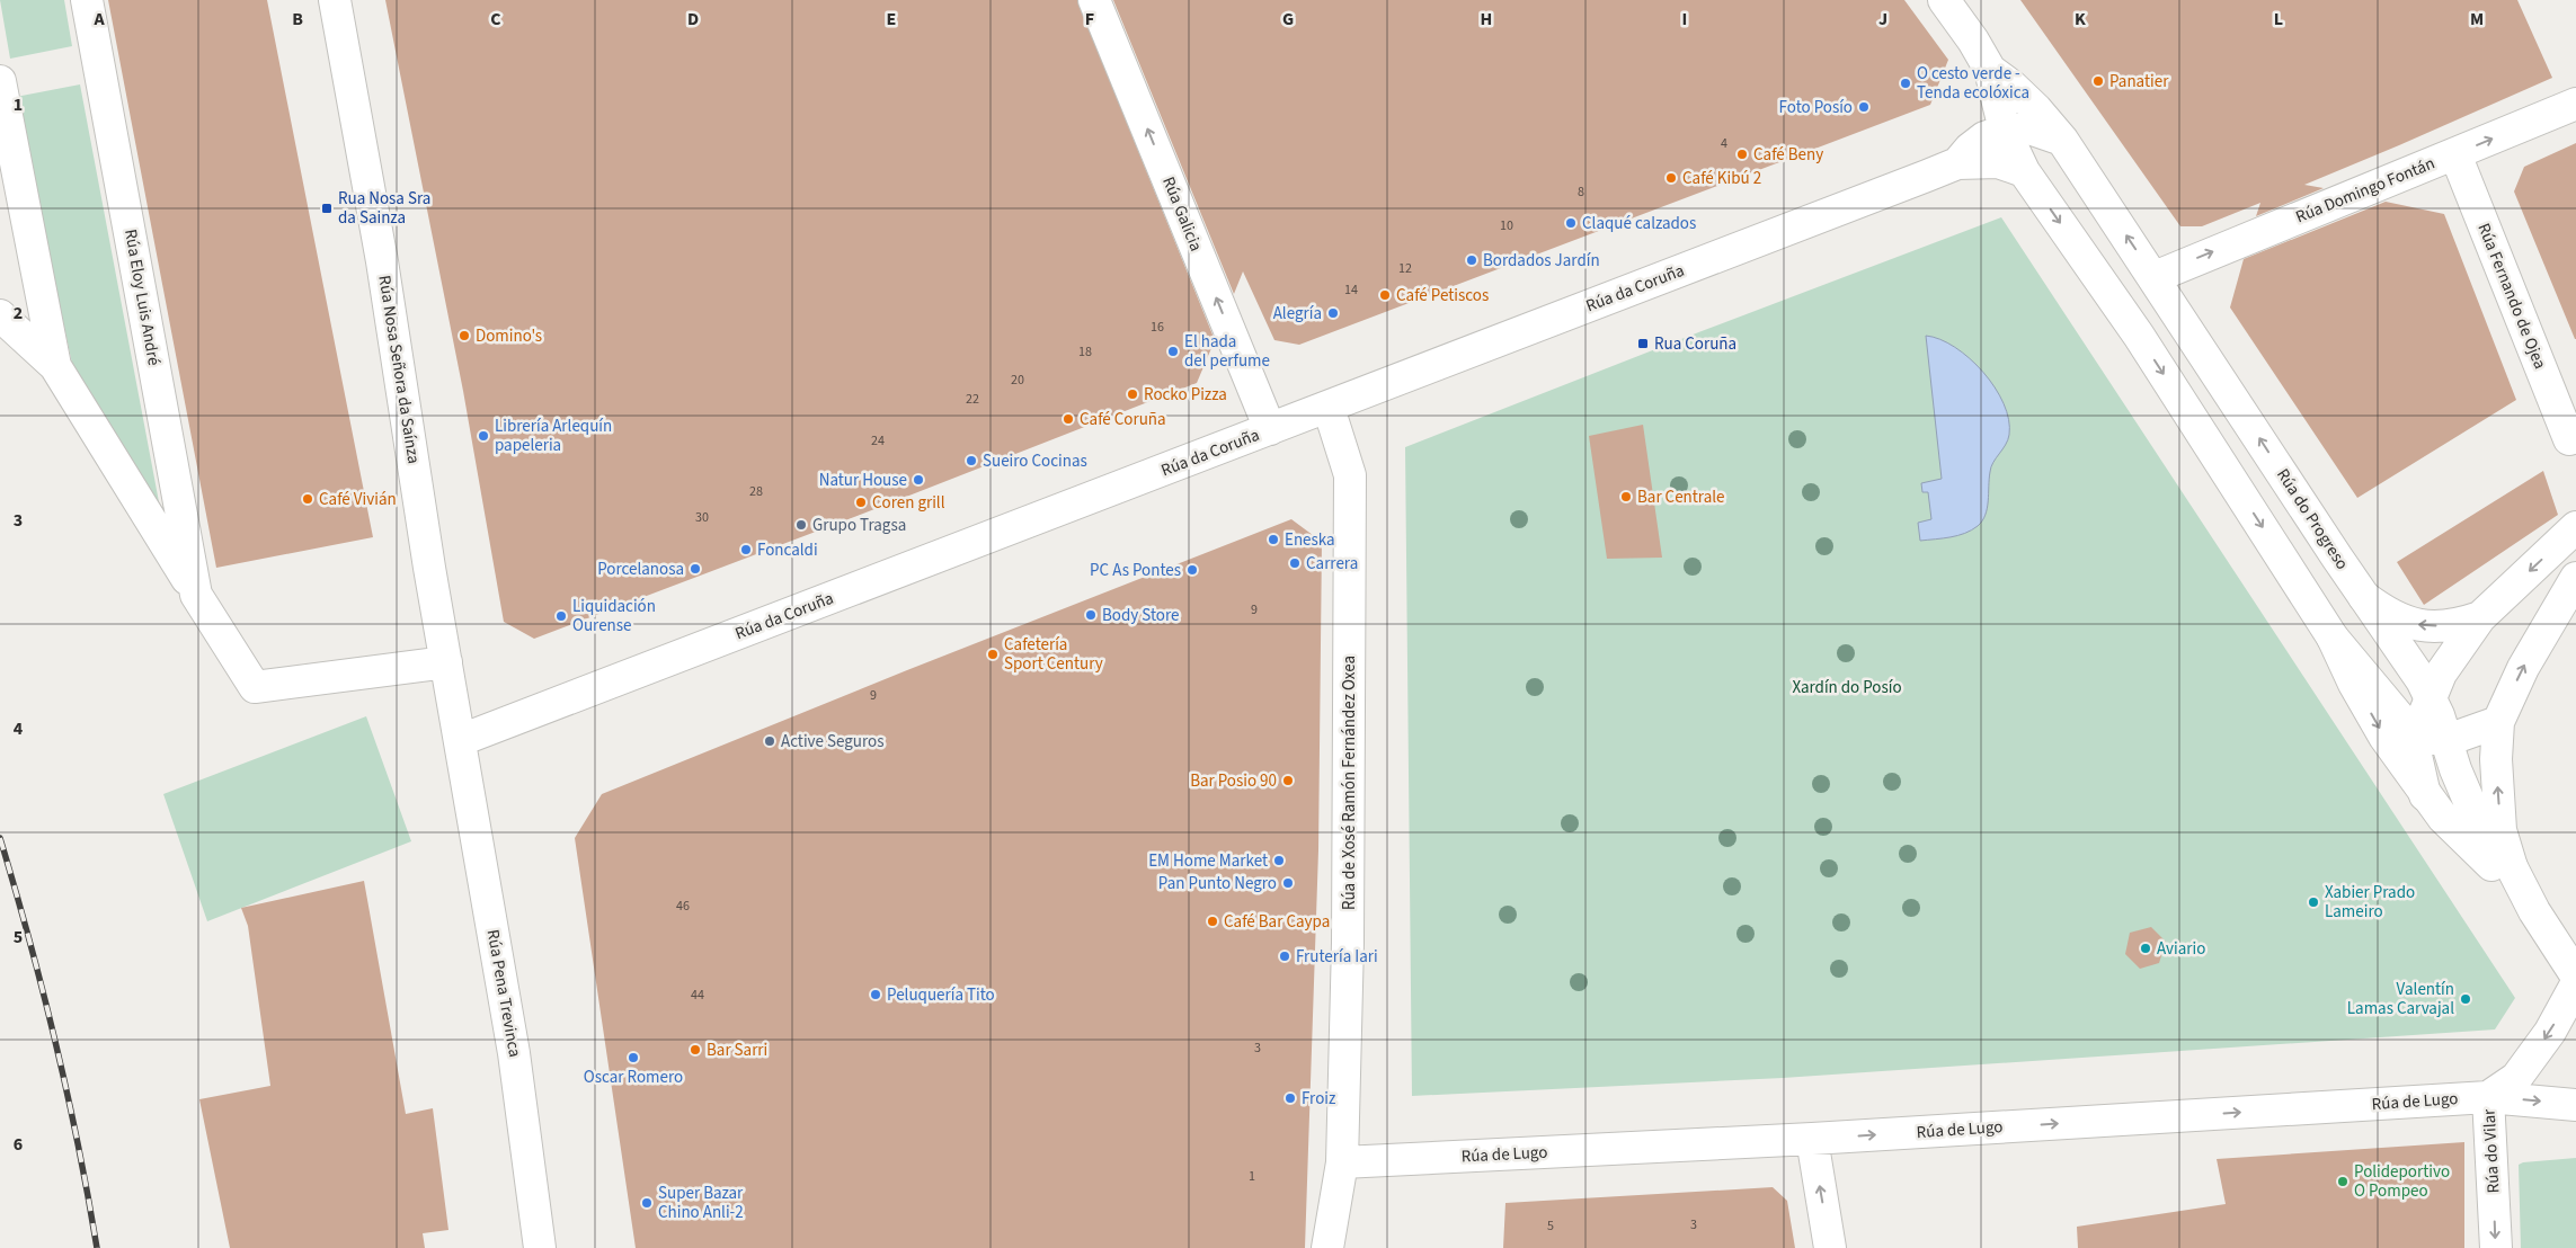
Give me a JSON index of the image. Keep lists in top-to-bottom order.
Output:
{
  "streets": {
    "street": [
      "Rúa Domingo Fontán",
      "Rúa Galicia",
      "Rúa da Coruña",
      "Rúa Fernando de Ojea",
      "Rúa Eloy Luis André",
      "Rúa Nosa Señora da Saínza",
      "Rúa do Progreso",
      "Rúa de Xosé Ramón Fernández Oxea",
      "Rúa Pena Trevinca",
      "Rúa de Lugo",
      "Rúa do Vilar"
    ]
  },
  "crossings": [
    ["Rúa Domingo Fontán", "Rúa Fernando de Ojea"],
    ["Rúa Domingo Fontán", "Rúa do Progreso"],
    ["Rúa Galicia", "Rúa da Coruña"],
    ["Rúa da Coruña", "Rúa Nosa Señora da Saínza"],
    ["Rúa da Coruña", "Rúa do Progreso"],
    ["Rúa da Coruña", "Rúa de Xosé Ramón Fernández Oxea"],
    ["Rúa da Coruña", "Rúa Pena Trevinca"],
    ["Rúa Eloy Luis André", "Rúa Nosa Señora da Saínza"],
    ["Rúa Nosa Señora da Saínza", "Rúa Pena Trevinca"],
    ["Rúa de Xosé Ramón Fernández Oxea", "Rúa de Lugo"],
    ["Rúa de Lugo", "Rúa do Vilar"]
  ],
  "one_way": [
    "Rúa Domingo Fontán",
    "Rúa Galicia",
    "Rúa de Lugo",
    "Rúa do Vilar"
  ],
  "parks": ["Xardín do Posío"],
  "places": {
    "other": [
      "Panatier",
      "O cesto verde - Tenda ecolóxica",
      "Foto Posío",
      "Café Beny",
      "Café Kibú 2",
      "Claqué calzados",
      "Bordados Jardín",
      "Café Petiscos",
      "Alegría",
      "Domino's",
      "El hada del perfume",
      "Rocko Pizza",
      "Café Coruña",
      "Librería Arlequín papeleria",
      "Sueiro Cocinas",
      "Natur House",
      "Bar Centrale",
      "Café Vivián",
      "Coren grill",
      "Grupo Tragsa",
      "Eneska",
      "Foncaldi",
      "Carrera",
      "Porcelanosa",
      "PC As Pontes",
      "Body Store",
      "Liquidación Ourense",
      "Cafetería Sport Century",
      "Active Seguros",
      "Bar Posio 90",
      "EM Home Market",
      "Pan Punto Negro",
      "Xabier Prado Lameiro",
      "Café Bar Caypa",
      "Aviario",
      "Frutería Iari",
      "Peluquería Tito",
      "Valentín Lamas Carvajal",
      "Bar Sarri",
      "Oscar Romero",
      "Froiz",
      "Polideportivo O Pompeo",
      "Super Bazar Chino Anli-2"
    ],
    "transit": ["Rua Nosa Sra da Sainza", "Rua Coruña"]
  },
  "house_numbers": [
    "4",
    "8",
    "10",
    "12",
    "14",
    "16",
    "18",
    "20",
    "22",
    "24",
    "28",
    "30",
    "9",
    "9",
    "46",
    "44",
    "3",
    "1",
    "3",
    "5"
  ],
  "grid": {
    "columns": [
      "A",
      "B",
      "C",
      "D",
      "E",
      "F",
      "G",
      "H",
      "I",
      "J",
      "K",
      "L",
      "M"
    ],
    "rows": [
      "1",
      "2",
      "3",
      "4",
      "5",
      "6"
    ]
  }
}
